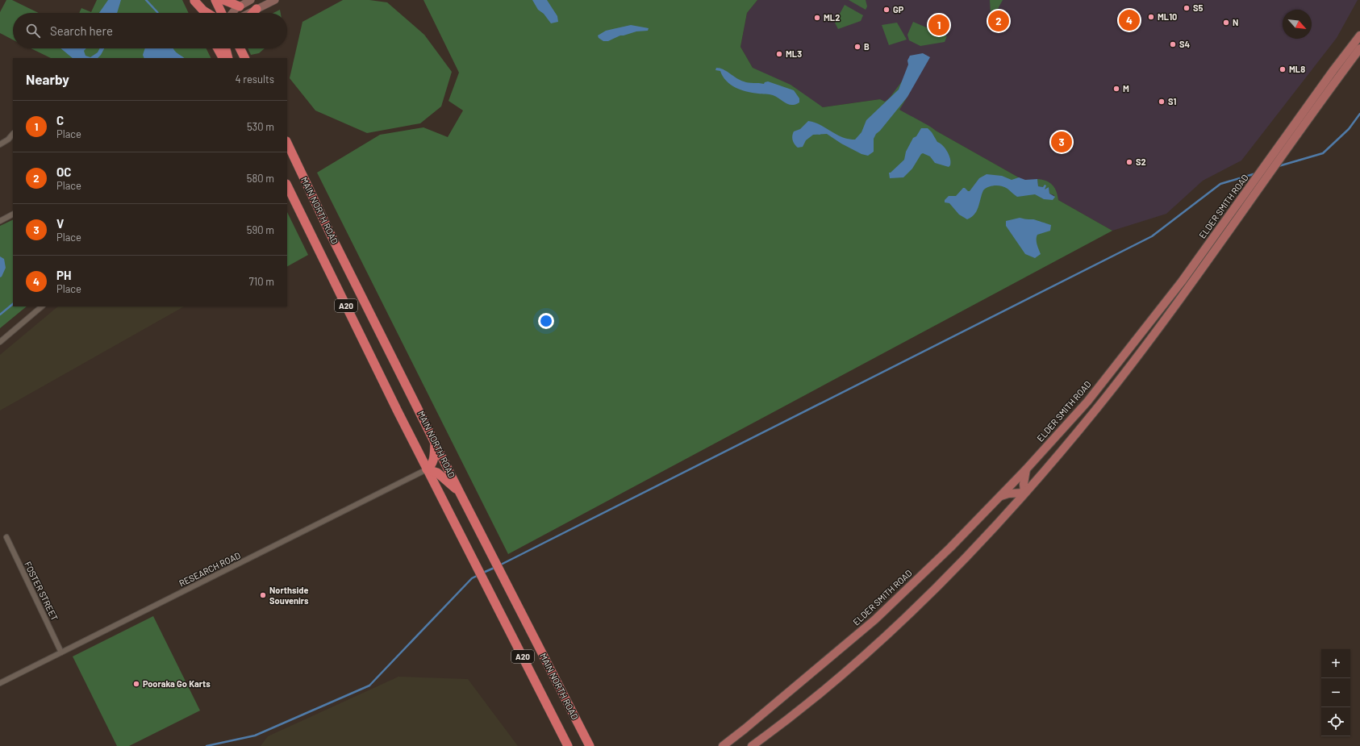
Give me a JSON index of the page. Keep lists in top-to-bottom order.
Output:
{
  "streets": {
    "highway": ["MAIN NORTH ROAD", "A20"],
    "main road": ["ELDER SMITH ROAD"],
    "street": ["RESEARCH ROAD", "FOSTER STREET"]
  },
  "crossings": [
    ["MAIN NORTH ROAD", "RESEARCH ROAD"],
    ["RESEARCH ROAD", "FOSTER STREET"]
  ],
  "places": [
    "S5",
    "GP",
    "ML10",
    "ML2",
    "N",
    "S4",
    "B",
    "ML3",
    "ML8",
    "M",
    "S1",
    "S2",
    "Northside Souvenirs",
    "Pooraka Go Karts"
  ],
  "north": "bottom right",
  "page": {
    "pins": [
      "4",
      "2",
      "1",
      "3"
    ],
    "search": "Search here",
    "heading": ["Nearby", "4 results"],
    "list": [
      {
        "mark": "1",
        "name": "C",
        "note": "Place",
        "value": "530 m"
      },
      {
        "mark": "2",
        "name": "OC",
        "note": "Place",
        "value": "580 m"
      },
      {
        "mark": "3",
        "name": "V",
        "note": "Place",
        "value": "590 m"
      },
      {
        "mark": "4",
        "name": "PH",
        "note": "Place",
        "value": "710 m"
      }
    ],
    "map_buttons": ["+", "−"]
  }
}
